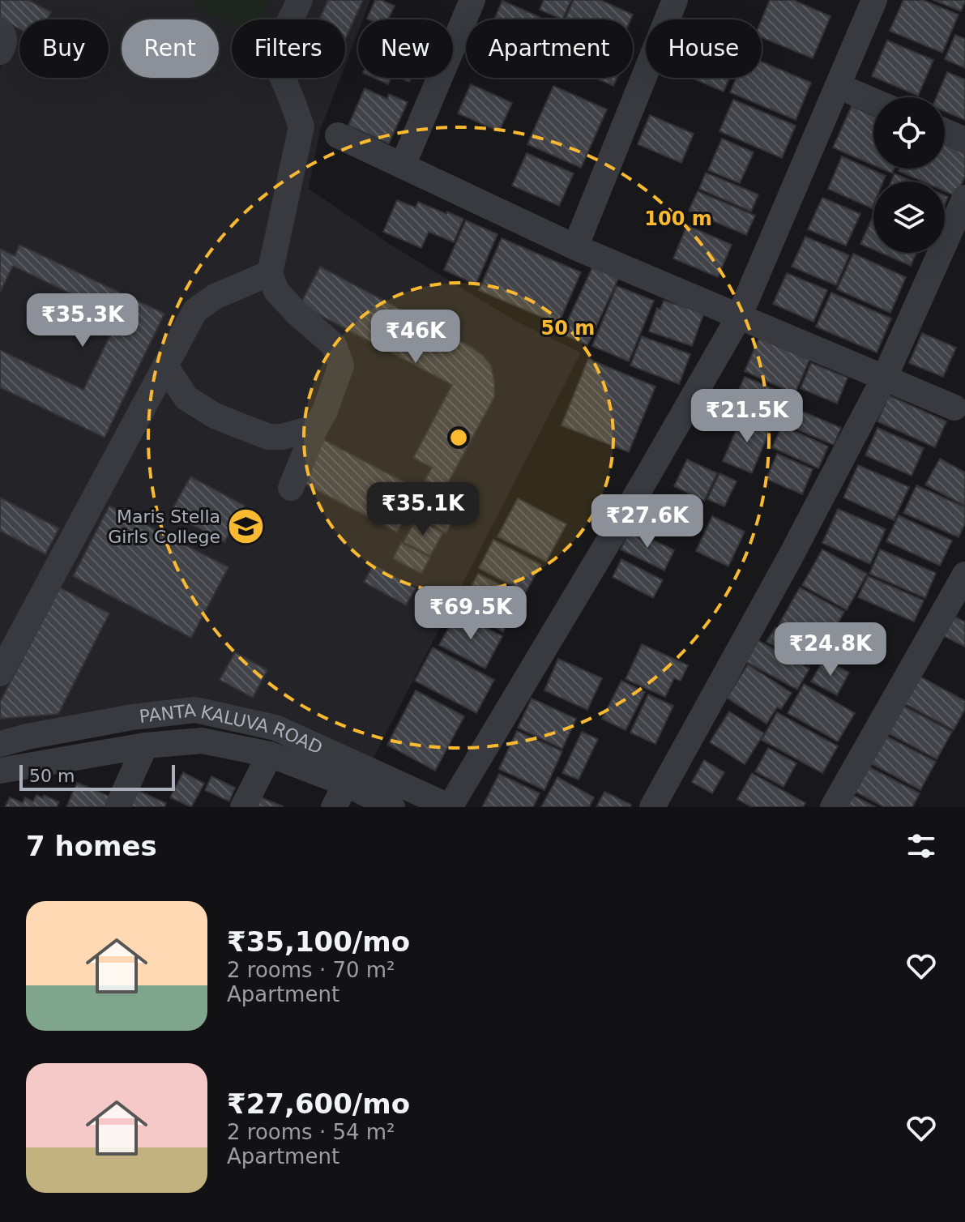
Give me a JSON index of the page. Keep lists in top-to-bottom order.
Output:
{
  "streets": {
    "street": ["PANTA KALUVA ROAD"]
  },
  "places": {
    "school or university": ["Maris Stella Girls College"]
  },
  "scale_bar": "50 m",
  "page": {
    "chip": [
      "Buy",
      "Rent",
      "Filters",
      "New",
      "Apartment",
      "House"
    ],
    "price": [
      "₹35.3K",
      "₹46K",
      "₹21.5K",
      "₹35.1K",
      "₹27.6K",
      "₹69.5K",
      "₹24.8K"
    ],
    "scale": "50 m",
    "heading": "7 homes",
    "list": [
      {
        "name": "₹35,100/mo",
        "note": "2 rooms · 70 m² · Apartment"
      },
      {
        "name": "₹27,600/mo",
        "note": "2 rooms · 54 m² · Apartment"
      }
    ]
  },
  "rings": ["100 m", "50 m"]
}
